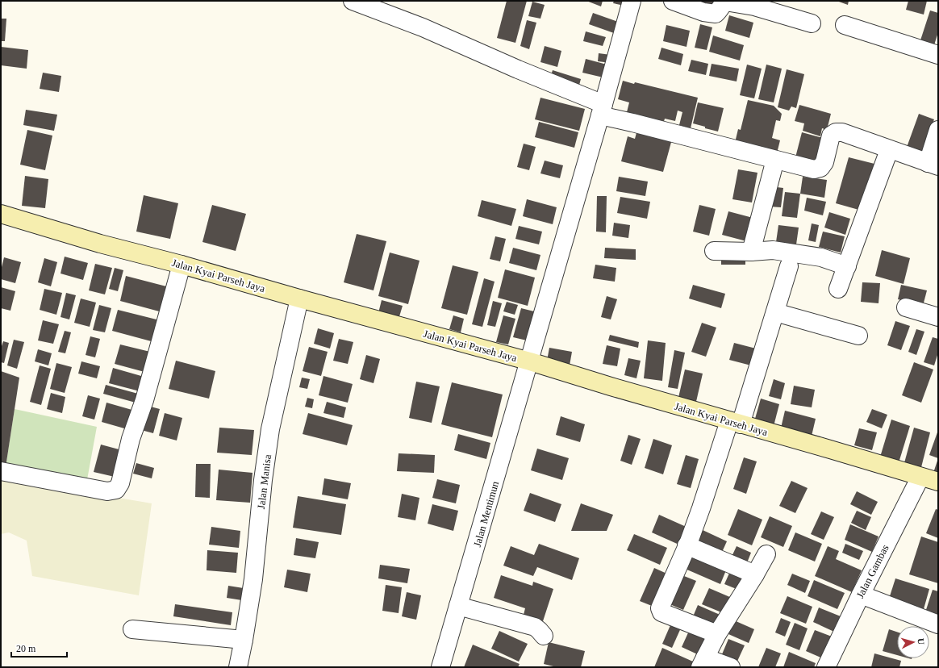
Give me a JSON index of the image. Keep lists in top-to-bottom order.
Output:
{
  "streets": {
    "main road": ["Jalan Kyai Parseh Jaya"],
    "street": ["Jalan Manisa", "Jalan Mentimun", "Jalan Gambas"]
  },
  "crossings": [
    ["Jalan Kyai Parseh Jaya", "Jalan Manisa"],
    ["Jalan Kyai Parseh Jaya", "Jalan Mentimun"],
    ["Jalan Kyai Parseh Jaya", "Jalan Gambas"]
  ],
  "scale_bar": "20 m",
  "north": "right"
}
